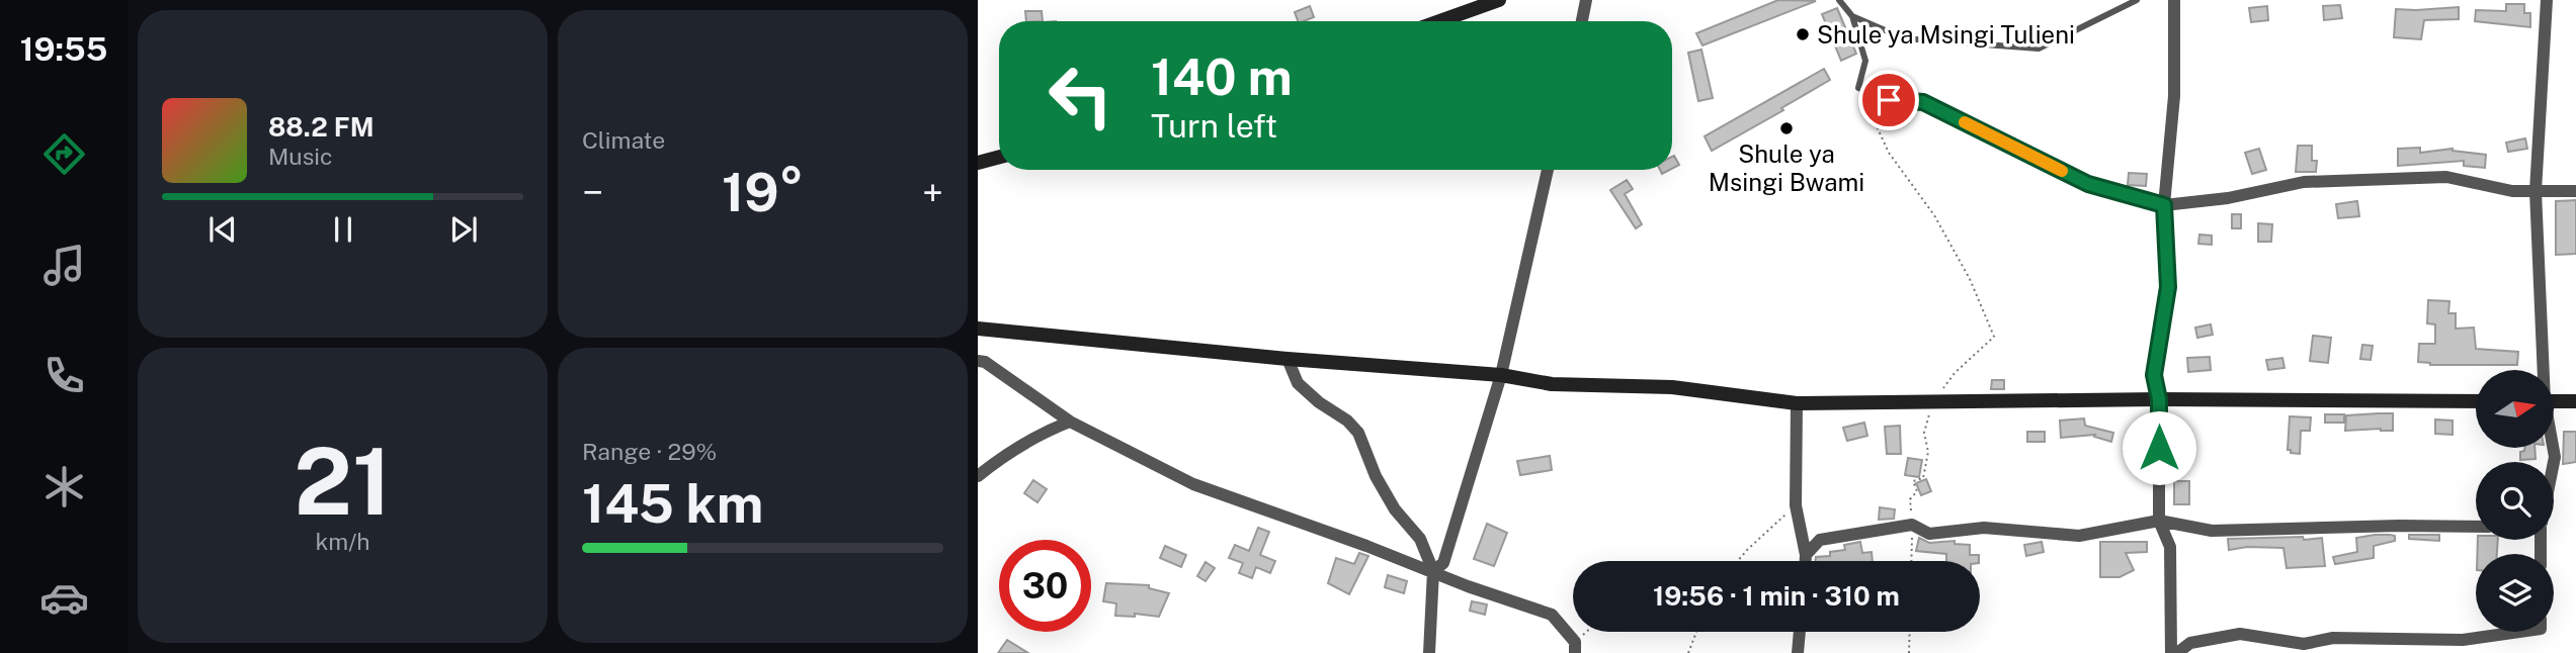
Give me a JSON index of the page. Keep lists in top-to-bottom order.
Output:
{
  "places": ["Shule ya Msingi Tulieni", "Shule ya Msingi Bwami"],
  "north": "right",
  "page": {
    "tabs": "19:55",
    "tile": [
      "Climate",
      ["21", "km/h"],
      ["Range · 29%", "145 km"]
    ],
    "turn": ["140 m", "Turn left"],
    "song": ["88.2 FM", "Music"],
    "heat": ["−", "19°", "+"],
    "limit": "30",
    "trip": "19:56 · 1 min · 310 m"
  }
}
